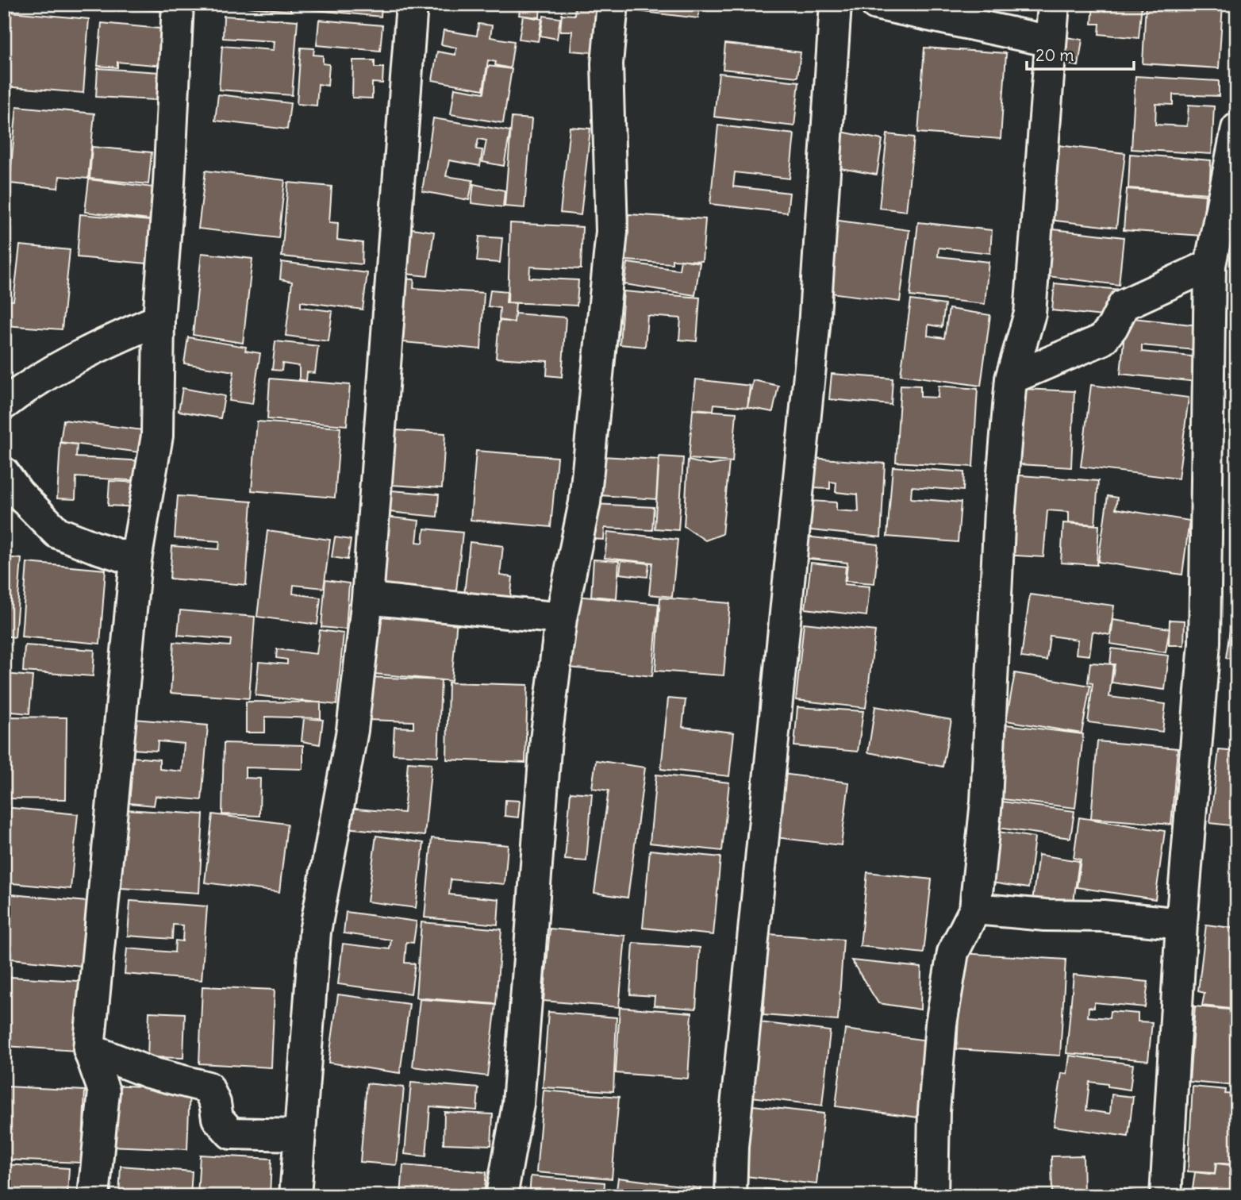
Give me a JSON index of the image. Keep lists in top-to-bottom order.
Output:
{
  "scale_bar": "20 m"
}
